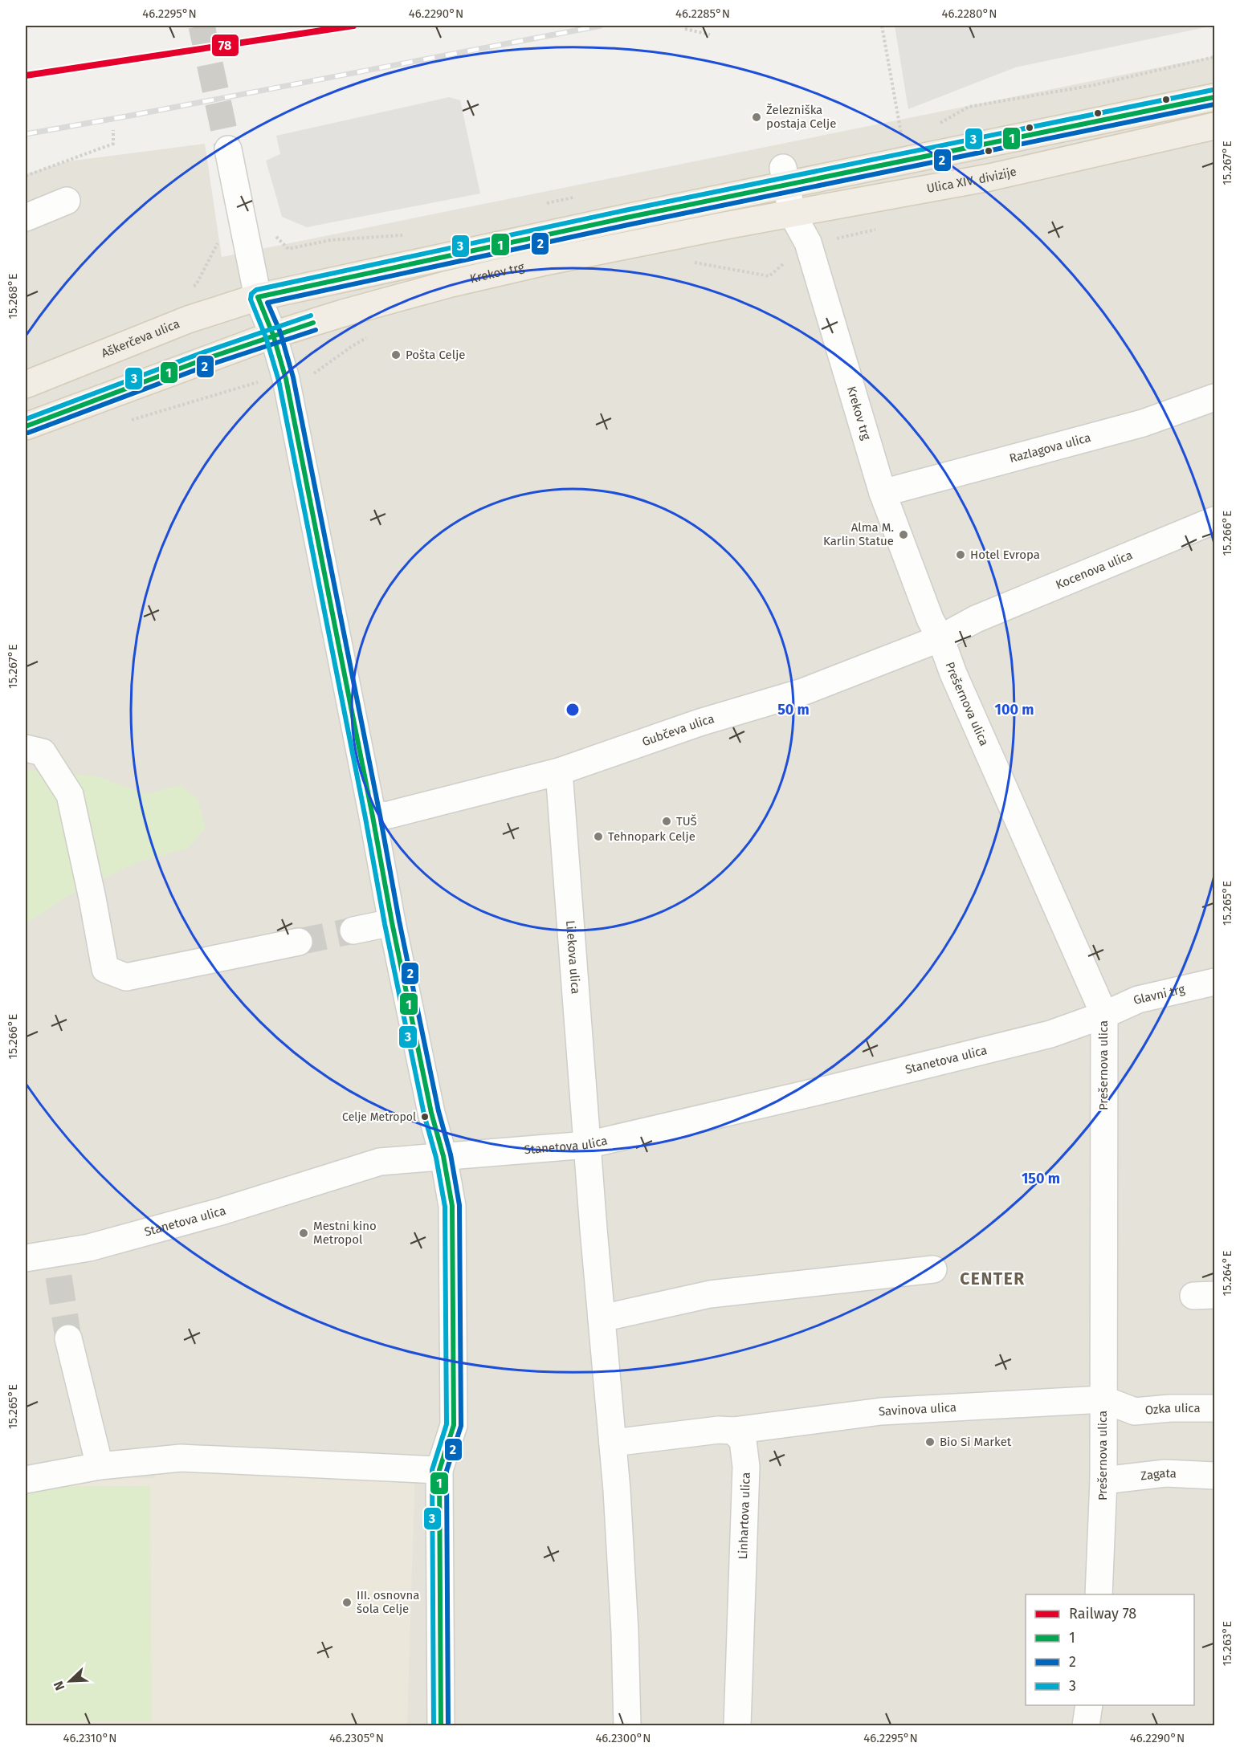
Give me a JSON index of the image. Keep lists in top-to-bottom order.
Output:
{
  "streets": {
    "main road": ["Ulica XIV. divizije", "Krekov trg", "Aškerčeva ulica"],
    "street": [
      "Razlagova ulica",
      "Kocenova ulica",
      "Prešernova ulica",
      "Gubčeva ulica",
      "Lilekova ulica",
      "Glavni trg",
      "Stanetova ulica",
      "Savinova ulica",
      "Ozka ulica",
      "Zagata",
      "Linhartova ulica"
    ]
  },
  "crossings": [
    ["Ulica XIV. divizije", "Krekov trg"],
    ["Krekov trg", "Razlagova ulica"],
    ["Krekov trg", "Prešernova ulica"],
    ["Razlagova ulica", "Prešernova ulica"],
    ["Kocenova ulica", "Gubčeva ulica"],
    ["Prešernova ulica", "Gubčeva ulica"],
    ["Prešernova ulica", "Glavni trg"],
    ["Prešernova ulica", "Stanetova ulica"],
    ["Prešernova ulica", "Savinova ulica"],
    ["Prešernova ulica", "Ozka ulica"],
    ["Prešernova ulica", "Zagata"],
    ["Gubčeva ulica", "Lilekova ulica"],
    ["Lilekova ulica", "Stanetova ulica"],
    ["Glavni trg", "Stanetova ulica"],
    ["Savinova ulica", "Ozka ulica"],
    ["Savinova ulica", "Linhartova ulica"]
  ],
  "districts": ["CENTER"],
  "places": [
    "Železniška postaja Celje",
    "Pošta Celje",
    "Alma M. Karlin Statue",
    "Hotel Evropa",
    "TUŠ",
    "Tehnopark Celje",
    "Celje Metropol",
    "Mestni kino Metropol",
    "Bio Si Market",
    "III. osnovna šola Celje"
  ],
  "lines": [
    "rail line 78",
    "transit line 3",
    "transit line 1",
    "transit line 2"
  ],
  "legend": [
    "Railway 78",
    "1",
    "2",
    "3"
  ],
  "north": "bottom left",
  "coordinates": [
    "46.2295°N",
    "46.2290°N",
    "46.2285°N",
    "46.2280°N",
    "15.267°E",
    "15.268°E",
    "15.266°E",
    "15.265°E",
    "15.264°E",
    "15.263°E",
    "46.2310°N",
    "46.2305°N",
    "46.2300°N"
  ],
  "rings": ["50 m", "100 m", "150 m"]
}
